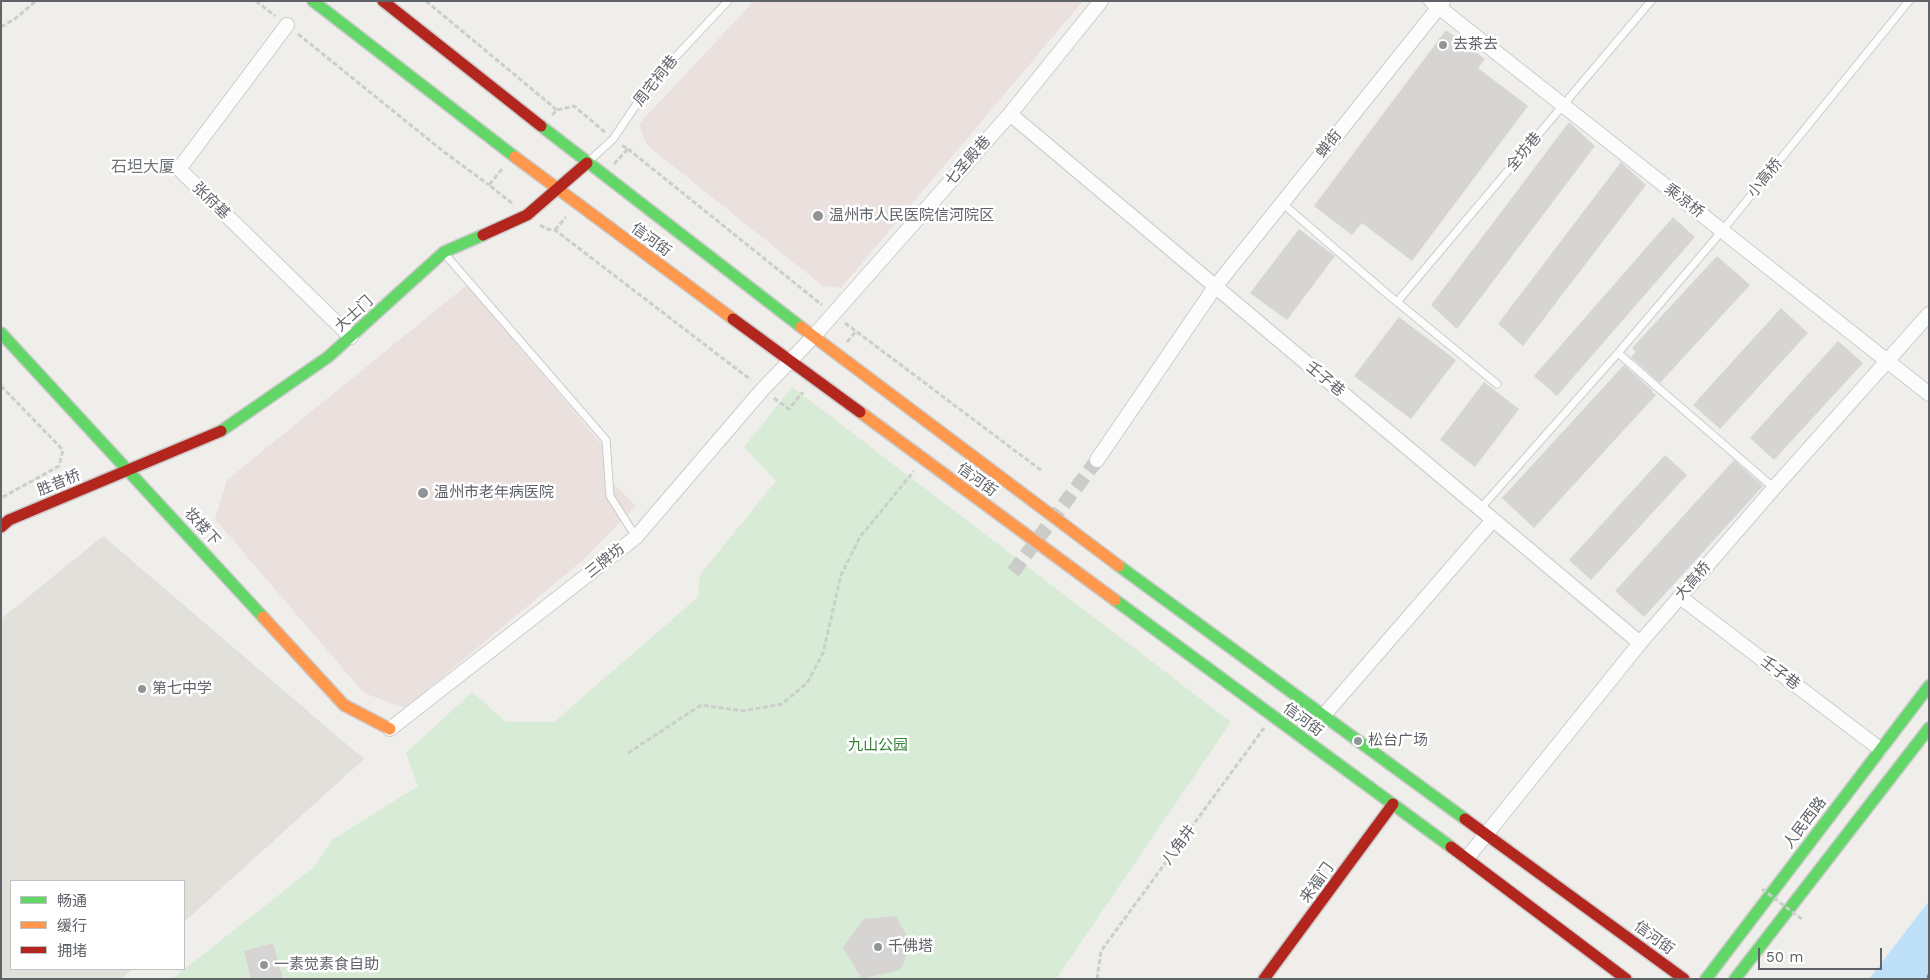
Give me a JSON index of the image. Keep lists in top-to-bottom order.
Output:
{
  "streets": {
    "main road": [
      "信河街",
      "大士门",
      "胜昔桥",
      "妆楼下",
      "人民西路",
      "来福门"
    ],
    "street": [
      "蝉街",
      "七圣殿巷",
      "张府基",
      "乘凉桥",
      "壬子巷",
      "三牌坊",
      "大高桥"
    ],
    "lane": ["周宅祠巷", "全坊巷", "小高桥"],
    "path": ["八角井"]
  },
  "crossings": [
    ["周宅祠巷", "信河街"],
    ["周宅祠巷", "大士门"],
    ["蝉街", "乘凉桥"],
    ["蝉街", "壬子巷"],
    ["全坊巷", "乘凉桥"],
    ["七圣殿巷", "信河街"],
    ["七圣殿巷", "壬子巷"],
    ["七圣殿巷", "三牌坊"],
    ["小高桥", "乘凉桥"],
    ["小高桥", "壬子巷"],
    ["张府基", "大士门"],
    ["乘凉桥", "大高桥"],
    ["信河街", "大士门"],
    ["信河街", "三牌坊"],
    ["信河街", "大高桥"],
    ["信河街", "八角井"],
    ["信河街", "来福门"],
    ["大士门", "胜昔桥"],
    ["大士门", "妆楼下"],
    ["壬子巷", "大高桥"],
    ["壬子巷", "人民西路"],
    ["胜昔桥", "妆楼下"],
    ["妆楼下", "三牌坊"]
  ],
  "districts": ["石坦大厦"],
  "parks": ["九山公园"],
  "places": [
    "去茶去",
    "温州市人民医院信河院区",
    "温州市老年病医院",
    "第七中学",
    "松台广场",
    "千佛塔",
    "一素觉素食自助"
  ],
  "legend": ["畅通", "缓行", "拥堵"],
  "scale_bar": "50 m"
}
